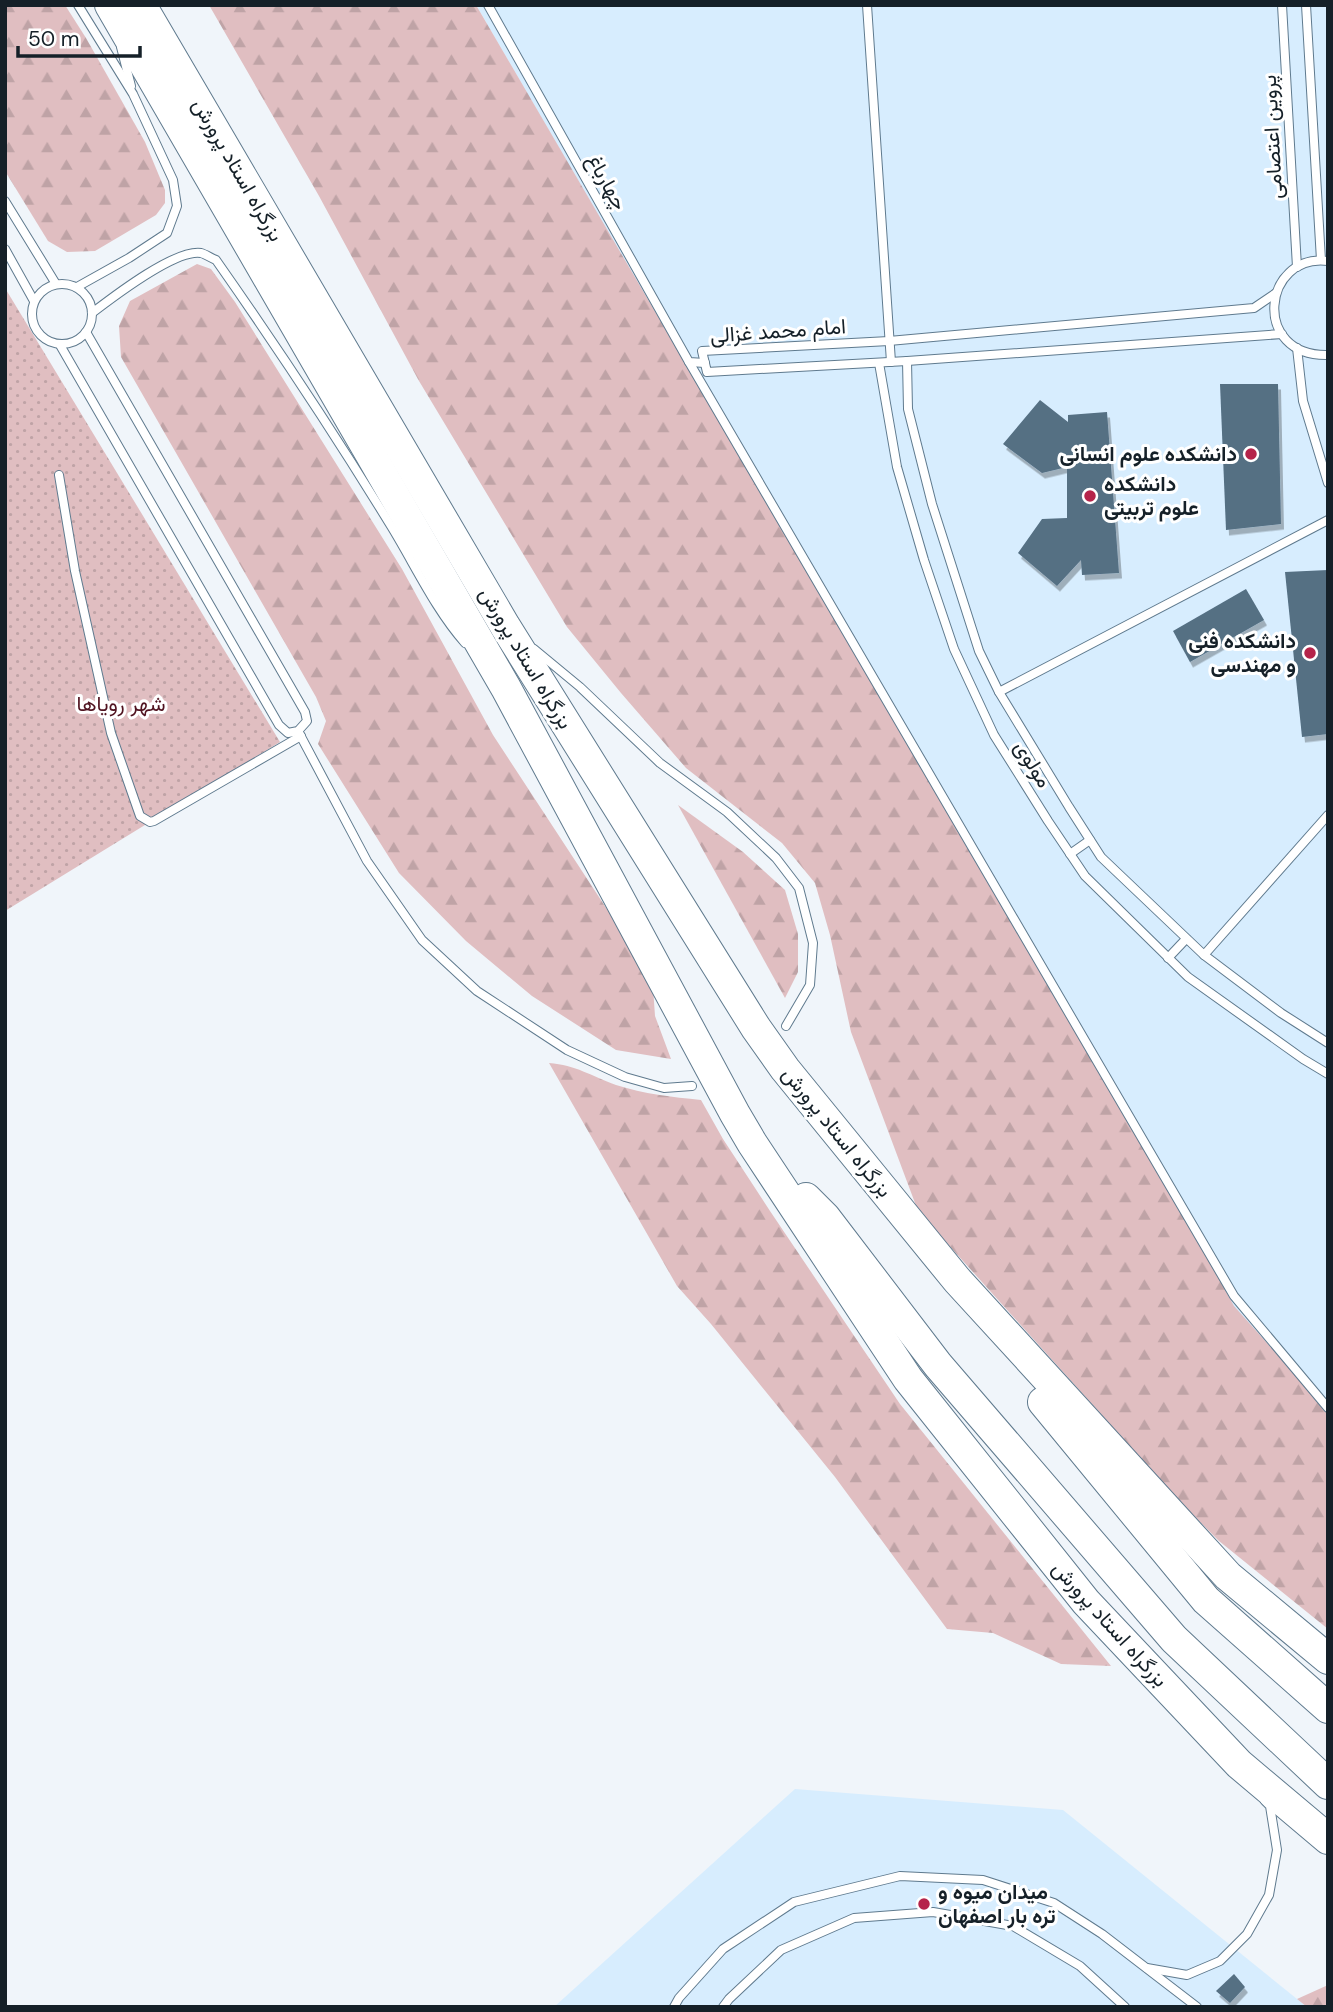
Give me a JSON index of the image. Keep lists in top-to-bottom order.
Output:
{
  "streets": {
    "highway": ["بزرگراه استاد پرورش"],
    "lane": [
      "پروین اعتصامی",
      "چهارباغ",
      "امام محمد غزالی",
      "مولوی"
    ]
  },
  "crossings": [
    ["امام محمد غزالی", "مولوی"]
  ],
  "parks": ["شهر رویاها"],
  "places": [
    "دانشکده علوم انسانی",
    "دانشکده علوم تربیتی",
    "دانشکده فنی و مهندسی",
    "میدان میوه و تره بار اصفهان"
  ],
  "scale_bar": "50 m"
}
